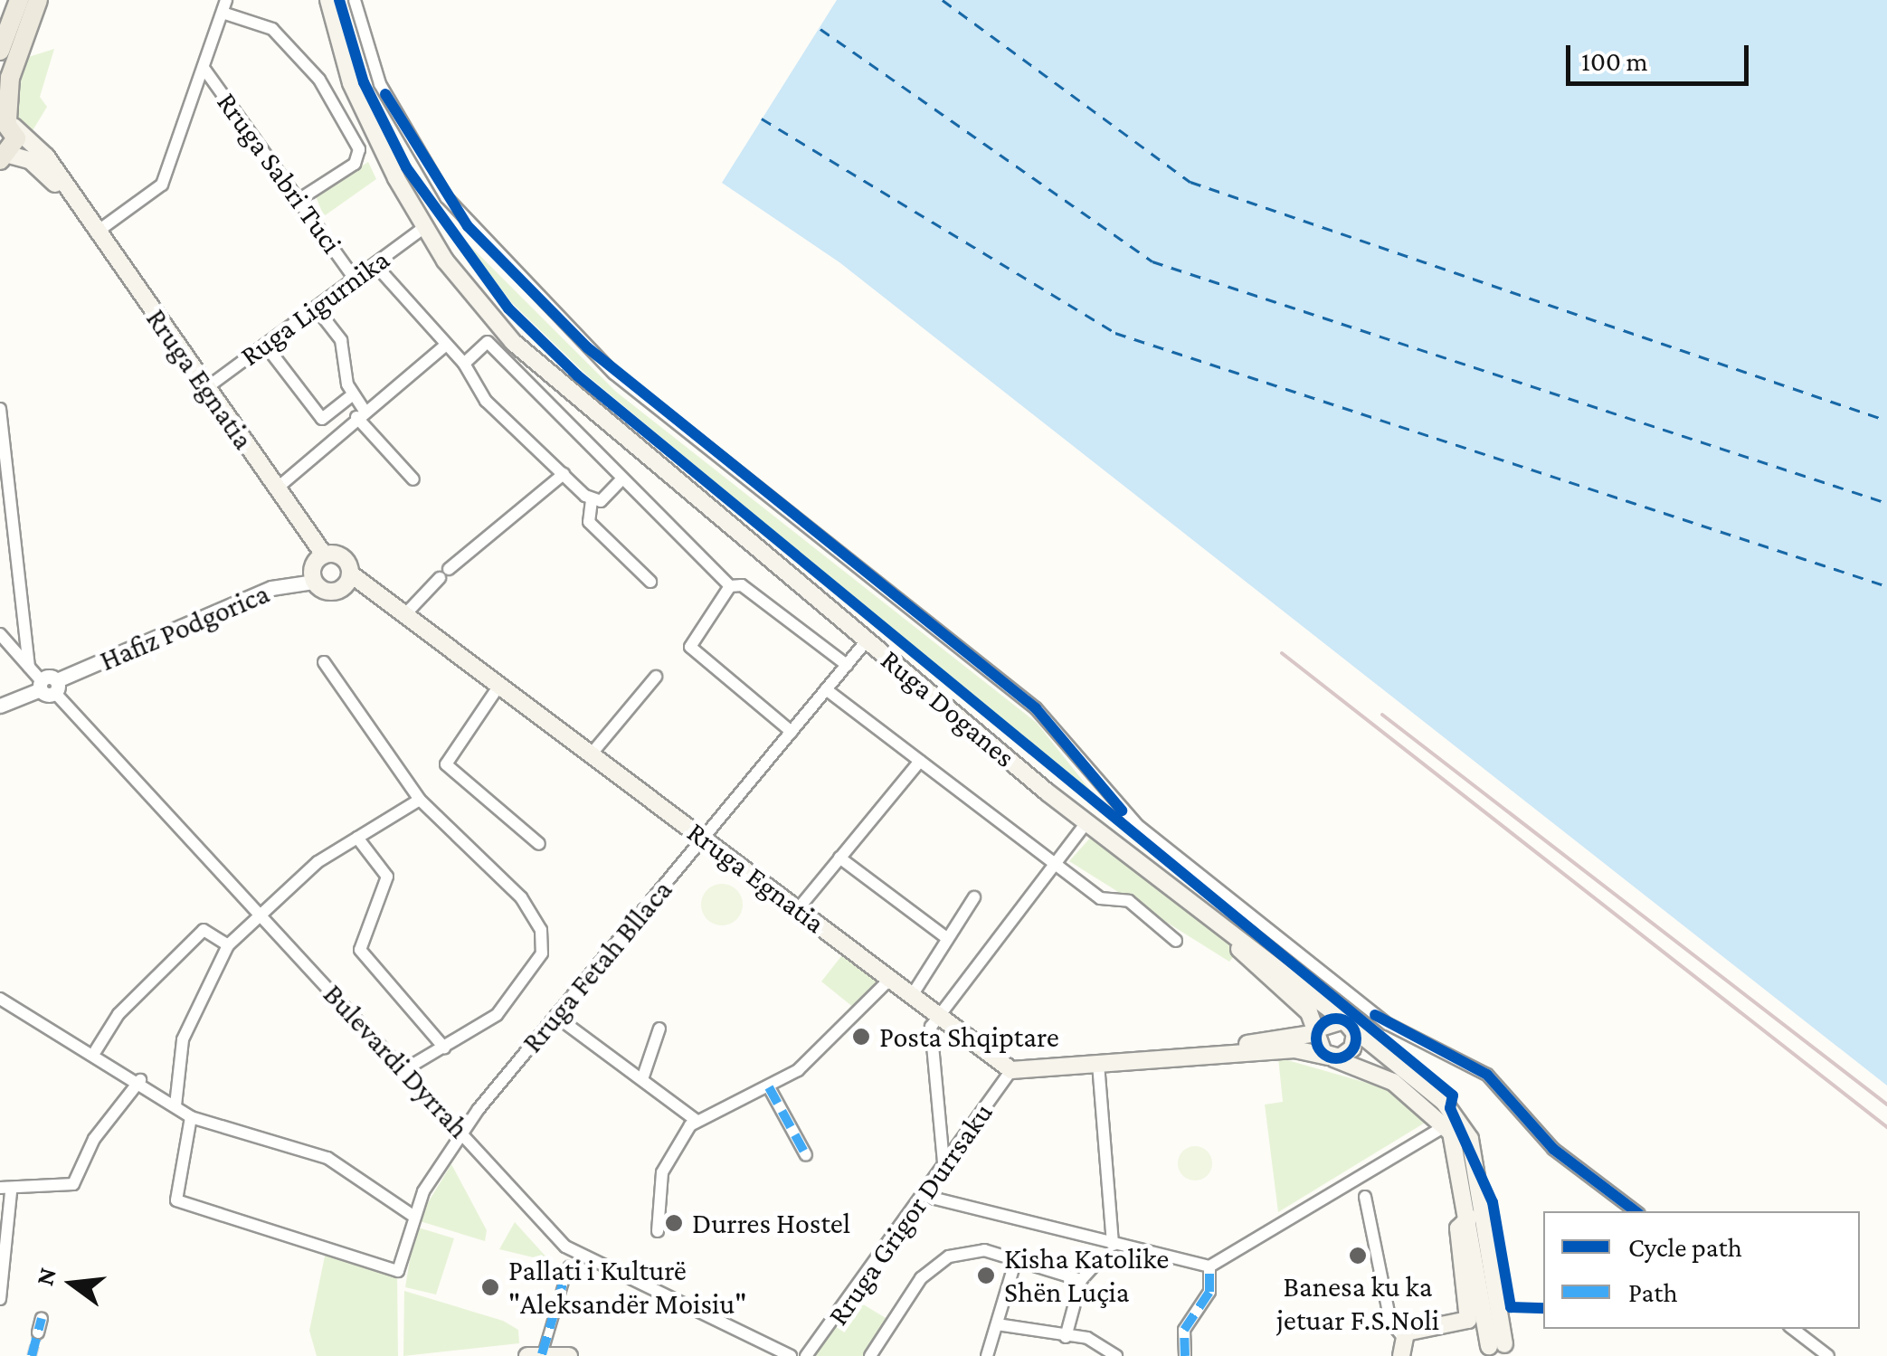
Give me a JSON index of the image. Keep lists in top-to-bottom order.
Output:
{
  "streets": {
    "main road": ["Rruga Egnatia", "Ruga Doganes"],
    "street": [
      "Rruga Sabri Tuci",
      "Ruga Ligurnika",
      "Hafiz Podgorica",
      "Rruga Fetah Bllaca",
      "Bulevardi Dyrrah",
      "Rruga Grigor Durrsaku"
    ]
  },
  "crossings": [
    ["Rruga Sabri Tuci", "Ruga Ligurnika"],
    ["Ruga Ligurnika", "Rruga Egnatia"],
    ["Ruga Ligurnika", "Ruga Doganes"],
    ["Rruga Egnatia", "Rruga Fetah Bllaca"],
    ["Rruga Egnatia", "Rruga Grigor Durrsaku"],
    ["Hafiz Podgorica", "Bulevardi Dyrrah"],
    ["Ruga Doganes", "Rruga Fetah Bllaca"],
    ["Rruga Fetah Bllaca", "Bulevardi Dyrrah"]
  ],
  "places": [
    "Posta Shqiptare",
    "Durres Hostel",
    "Banesa ku ka jetuar F.S.Noli",
    "Kisha Katolike Shën Luçia",
    "Pallati i Kulturë \"Aleksandër Moisiu\""
  ],
  "legend": ["Cycle path", "Path"],
  "scale_bar": "100 m",
  "north": "left"
}
